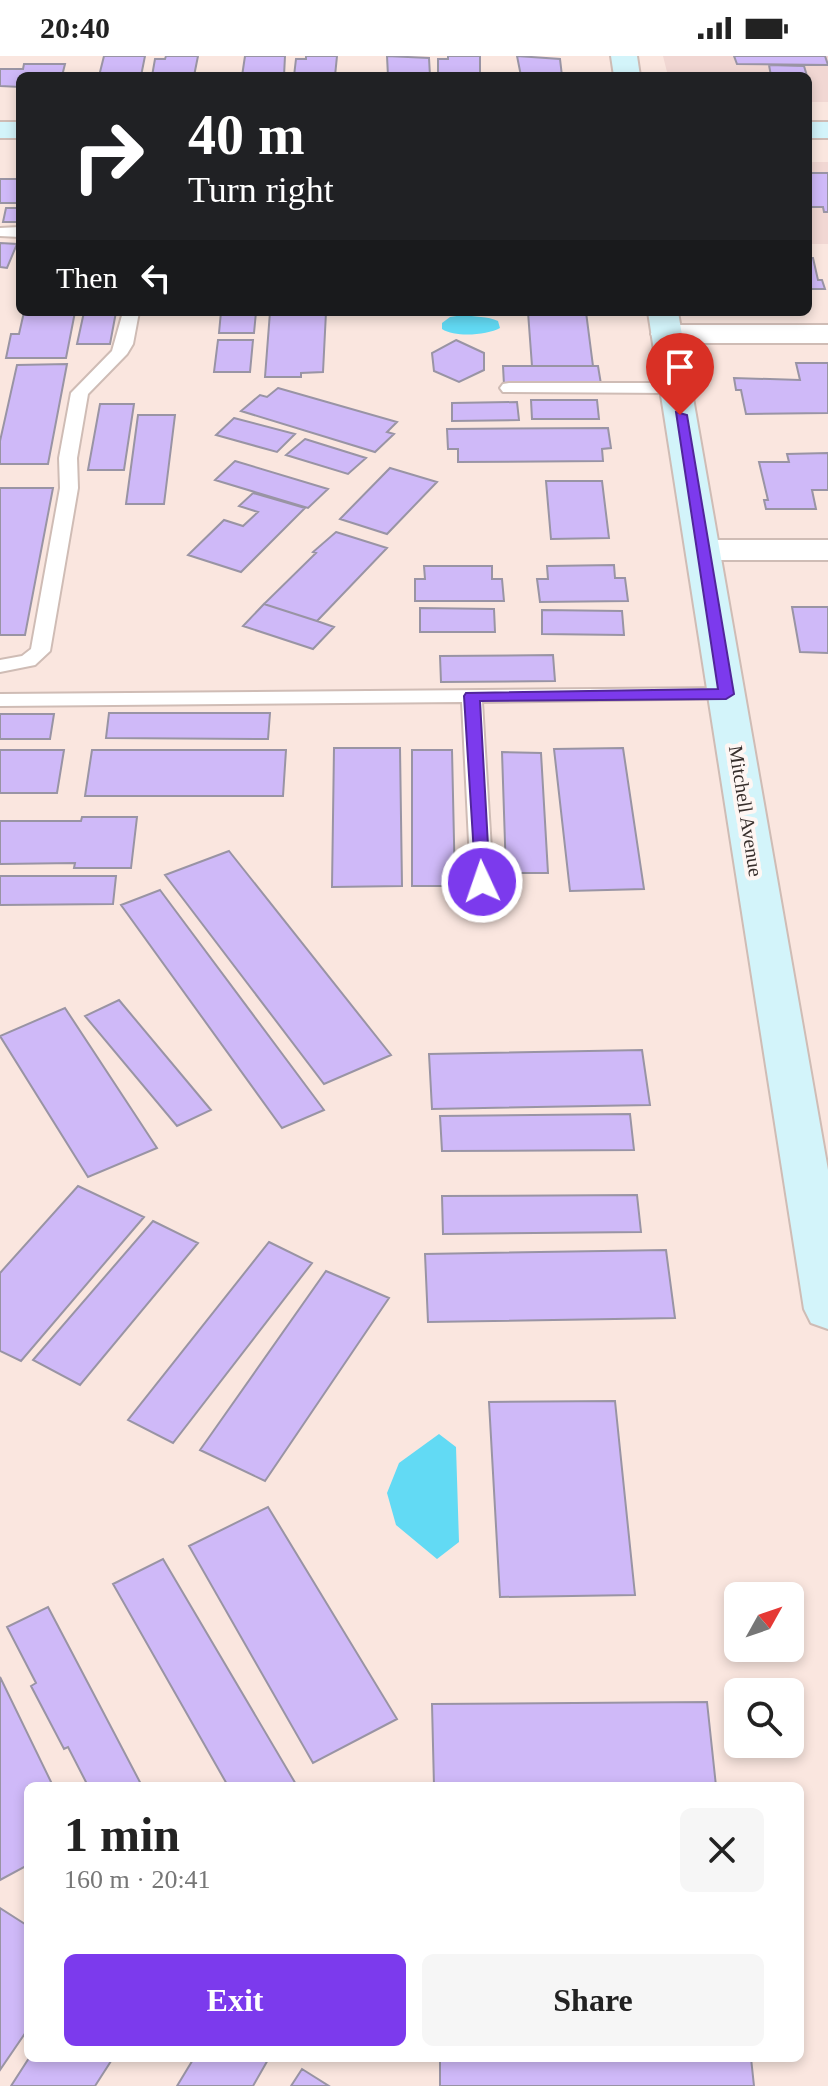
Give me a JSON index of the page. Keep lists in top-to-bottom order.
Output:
{
  "streets": {
    "street": ["Mitchell Avenue"]
  },
  "north": "top right",
  "page": {
    "status": "20:40",
    "turn": ["40 m", "Turn right"],
    "then": "Then",
    "heading": ["1 min", "160 m · 20:41"],
    "buttons": ["Exit", "Share"]
  }
}
